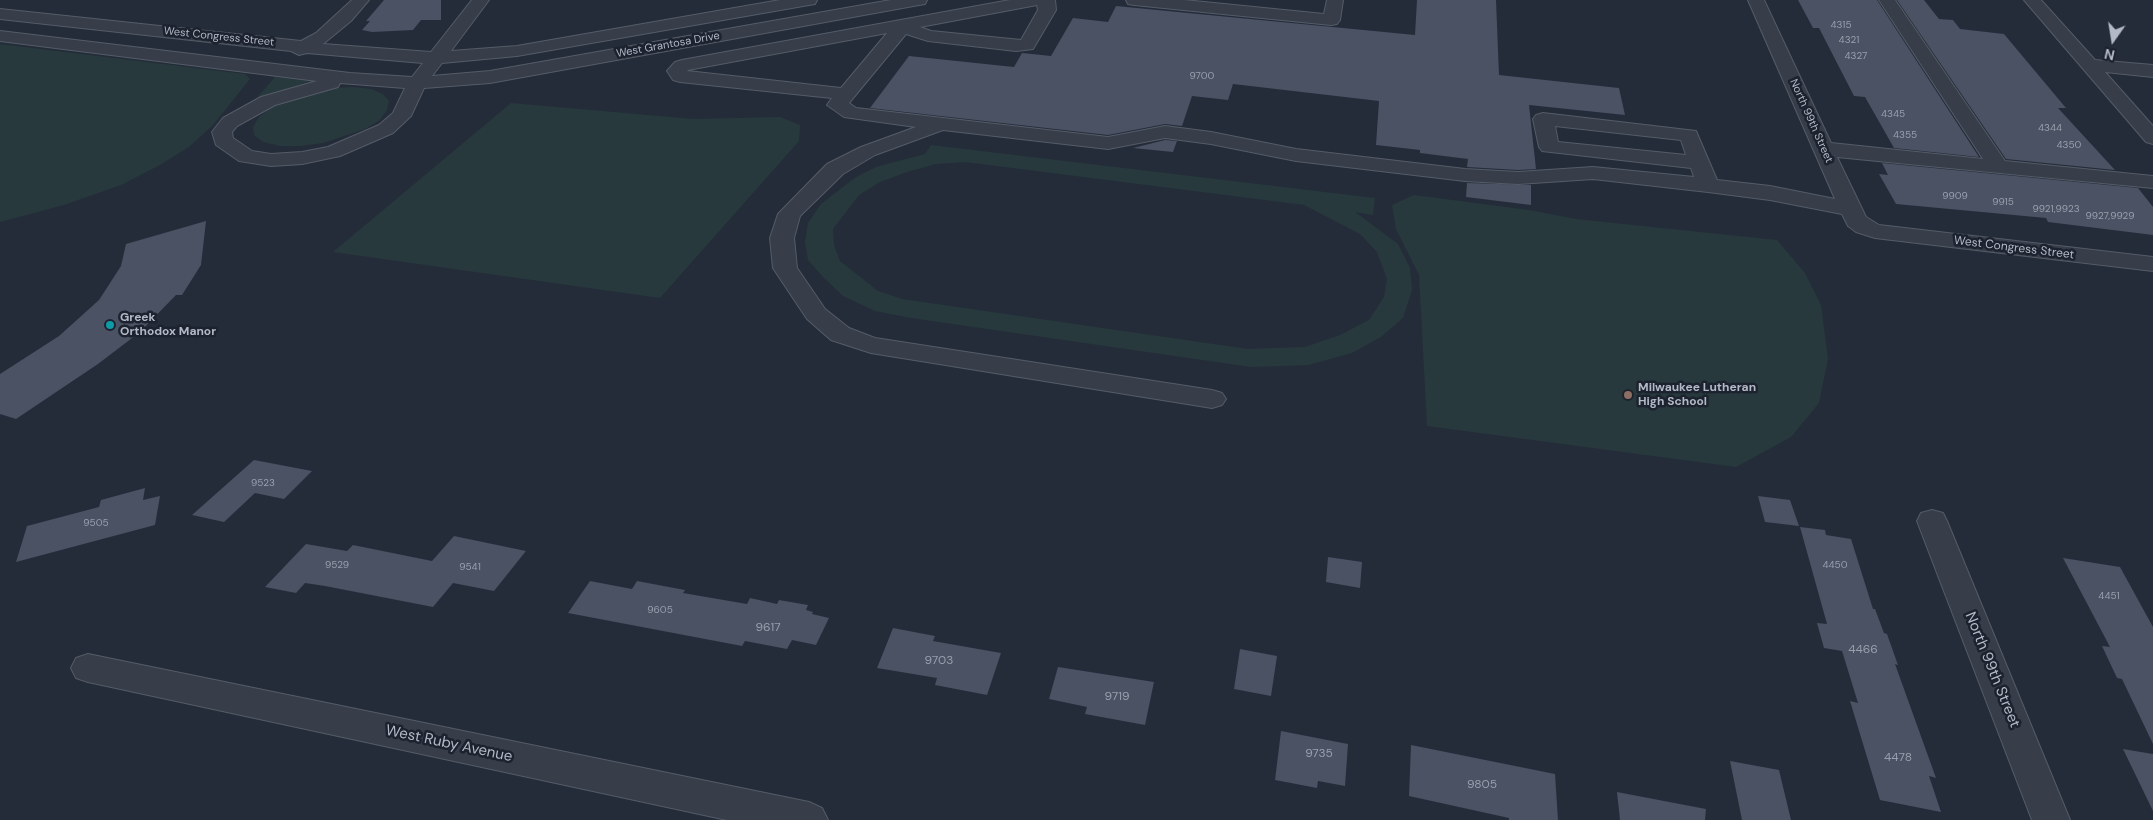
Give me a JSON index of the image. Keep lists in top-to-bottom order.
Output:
{
  "streets": {
    "street": [
      "West Congress Street",
      "West Grantosa Drive",
      "North 99th Street",
      "West Ruby Avenue"
    ]
  },
  "crossings": [
    ["West Congress Street", "West Grantosa Drive"],
    ["West Congress Street", "North 99th Street"]
  ],
  "places": ["Greek Orthodox Manor", "Milwaukee Lutheran High School"],
  "house_numbers": [
    "4315",
    "4321",
    "4327",
    "9700",
    "4345",
    "4344",
    "4355",
    "4350",
    "9909",
    "9915",
    "9921,9923",
    "9927,9929",
    "9523",
    "9505",
    "9529",
    "4450",
    "9541",
    "4451",
    "9605",
    "9617",
    "4466",
    "9703",
    "9719",
    "9735",
    "4478",
    "9805"
  ],
  "north": "bottom"
}
